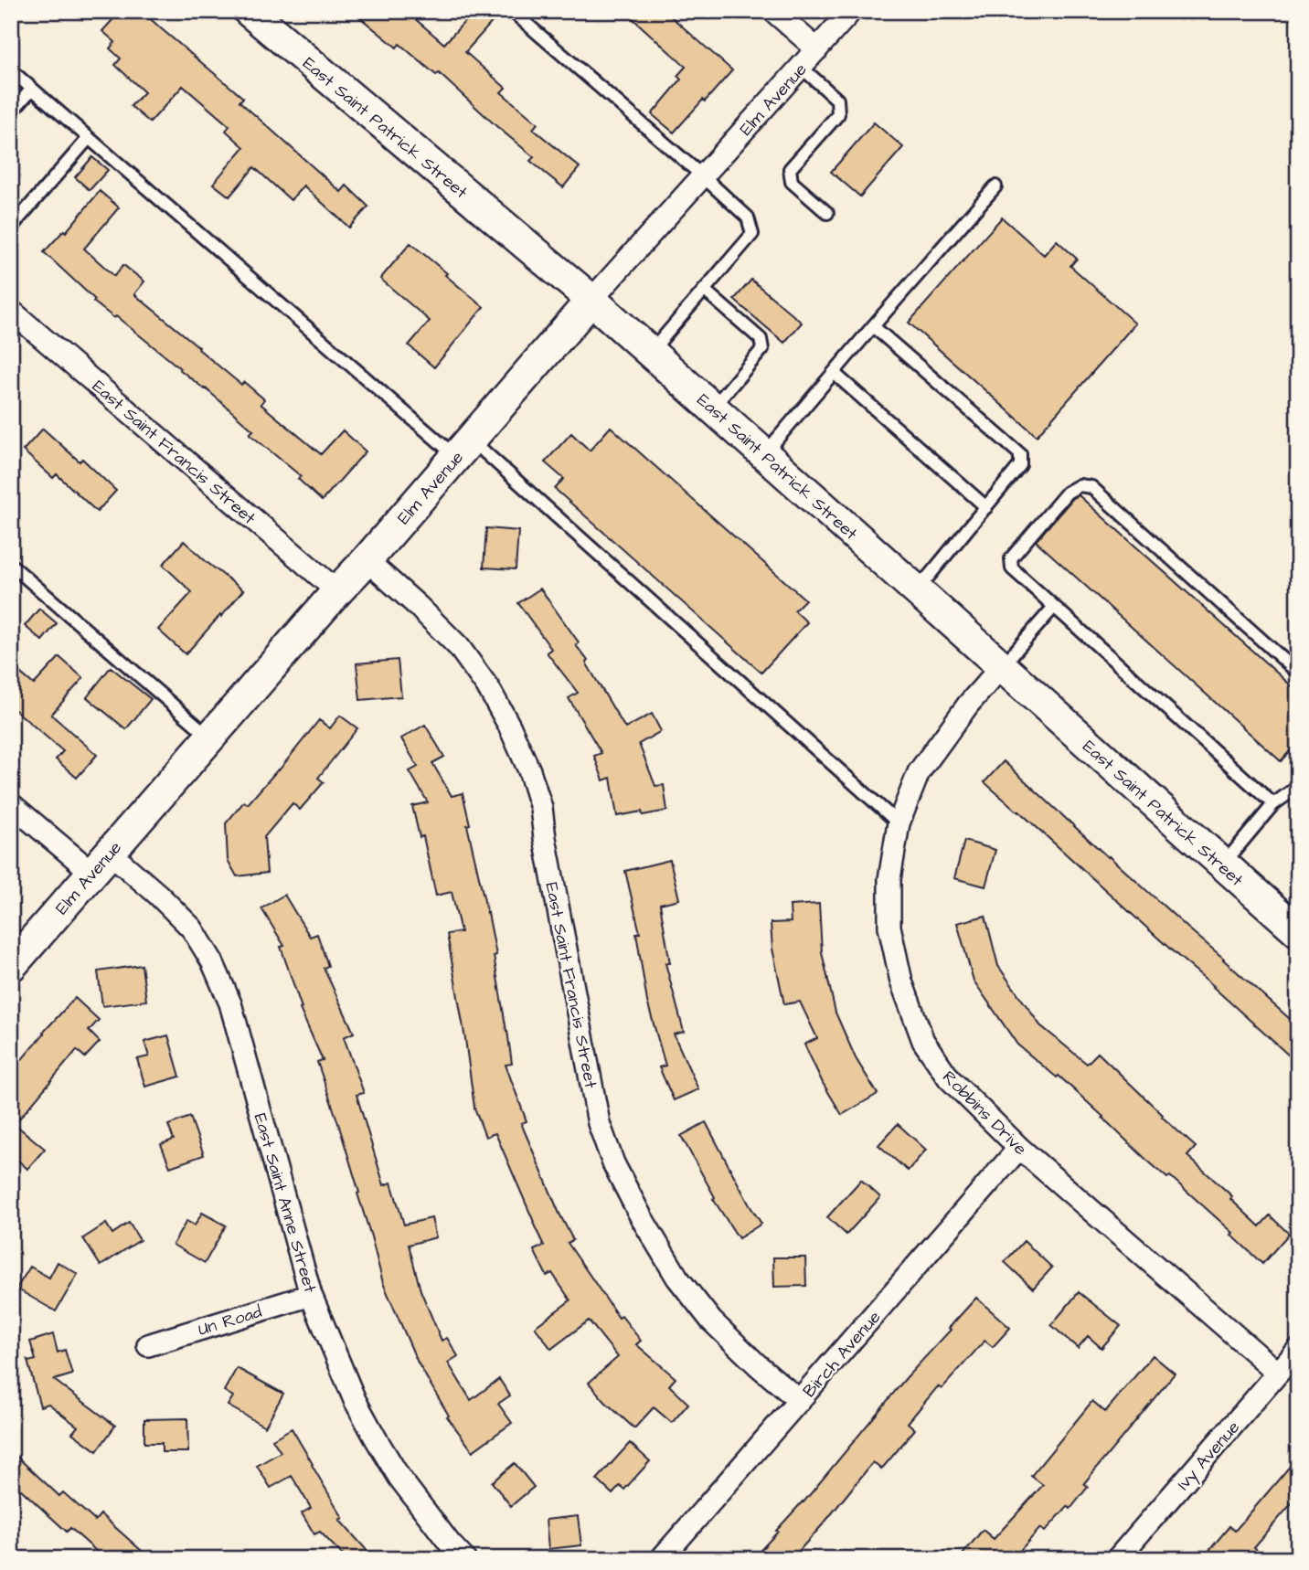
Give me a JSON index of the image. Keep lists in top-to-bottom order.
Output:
{
  "streets": {
    "main road": ["Elm Avenue", "East Saint Patrick Street"],
    "street": [
      "East Saint Francis Street",
      "Robbins Drive",
      "East Saint Anne Street",
      "Un Road",
      "Birch Avenue",
      "Ivy Avenue"
    ]
  },
  "crossings": [
    ["Elm Avenue", "East Saint Patrick Street"],
    ["Elm Avenue", "East Saint Francis Street"],
    ["Elm Avenue", "East Saint Anne Street"],
    ["East Saint Patrick Street", "Robbins Drive"],
    ["East Saint Francis Street", "Birch Avenue"],
    ["Robbins Drive", "Birch Avenue"],
    ["Robbins Drive", "Ivy Avenue"],
    ["East Saint Anne Street", "Un Road"]
  ]
}
